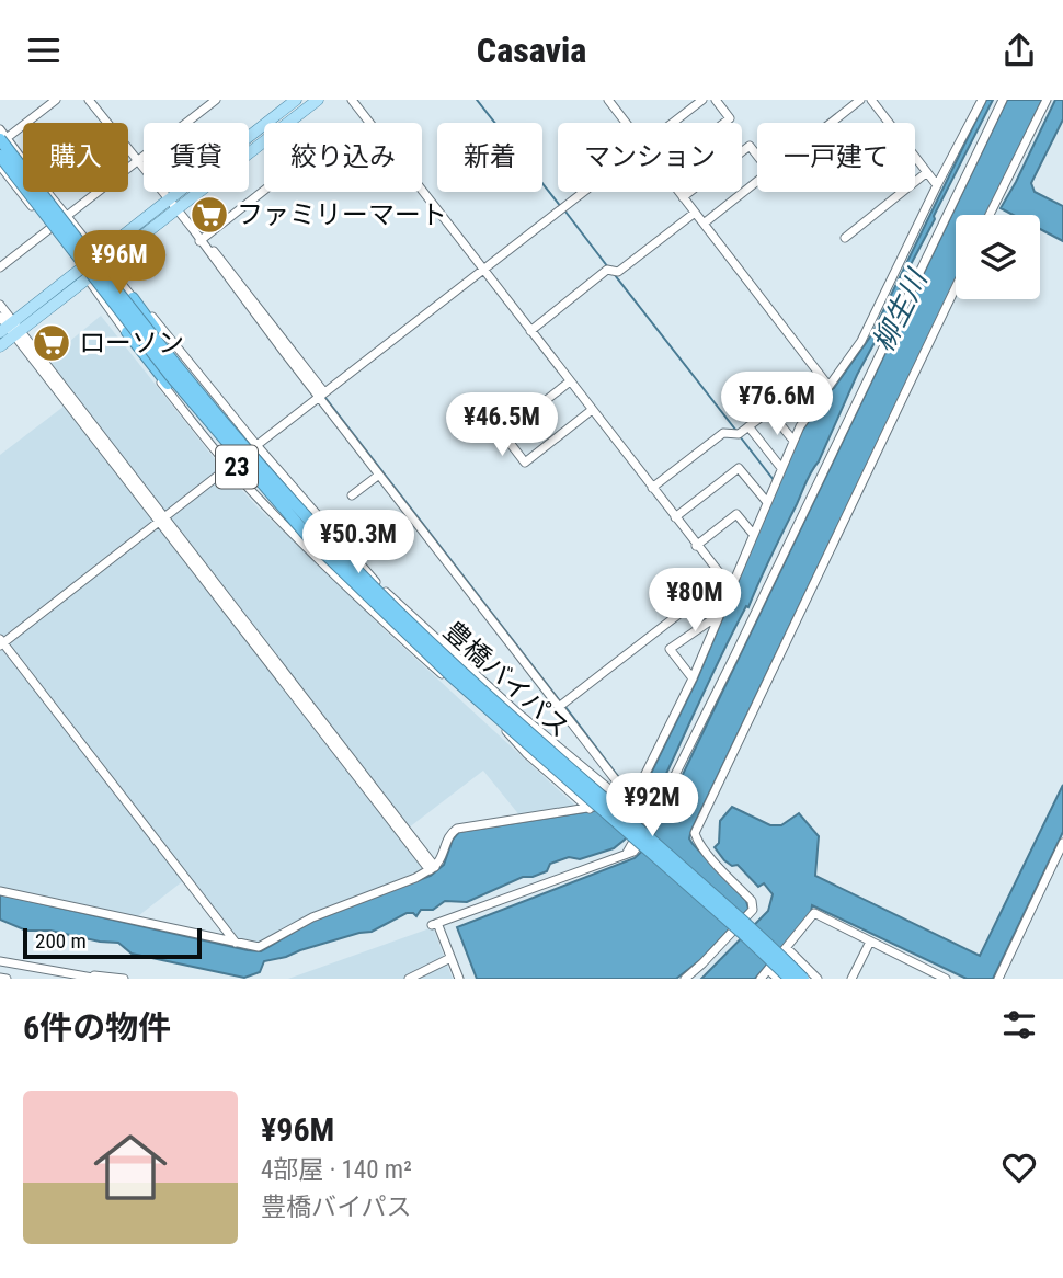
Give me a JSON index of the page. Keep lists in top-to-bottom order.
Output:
{
  "streets": {
    "highway": ["23", "豊橋バイパス"]
  },
  "crossings": [
    ["23", "豊橋バイパス"]
  ],
  "water": ["柳生川"],
  "places": {
    "supermarket": ["ファミリーマート", "ローソン"]
  },
  "scale_bar": "200 m",
  "page": {
    "header": "Casavia",
    "chip": [
      "購入",
      "賃貸",
      "絞り込み",
      "新着",
      "マンション",
      "一戸建て"
    ],
    "price": [
      "¥96M",
      "¥76.6M",
      "¥46.5M",
      "¥50.3M",
      "¥80M",
      "¥92M"
    ],
    "scale": "200 m",
    "heading": "6件の物件",
    "list": [
      {
        "name": "¥96M",
        "note": "4部屋 · 140 m² · 豊橋バイパス"
      }
    ]
  }
}
